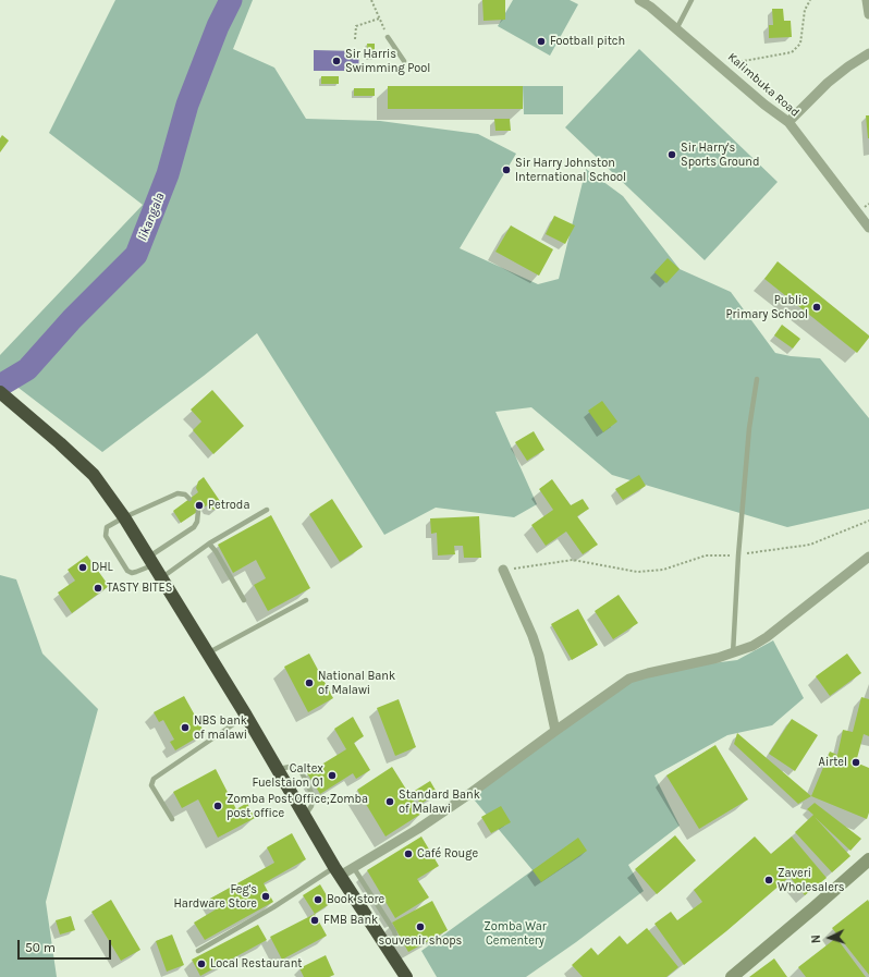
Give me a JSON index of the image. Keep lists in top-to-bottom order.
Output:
{
  "streets": {
    "street": ["Kalimbuka Road"]
  },
  "water": ["likangala"],
  "parks": ["Zomba War Cementery"],
  "places": [
    "Football pitch",
    "Sir Harris Swimming Pool",
    "Sir Harry's Sports Ground",
    "Sir Harry Johnston International School",
    "Public Primary School",
    "Petroda",
    "DHL",
    "TASTY BITES",
    "National Bank of Malawi",
    "NBS bank of malawi",
    "Airtel",
    "Caltex Fuelstaion 01",
    "Standard Bank of Malawi",
    "Zomba Post Office;Zomba post office",
    "Café Rouge",
    "Zaveri Wholesalers",
    "Feg's Hardware Store",
    "Book store",
    "FMB Bank",
    "souvenir shops",
    "Local Restaurant"
  ],
  "scale_bar": "50 m",
  "north": "left"
}
